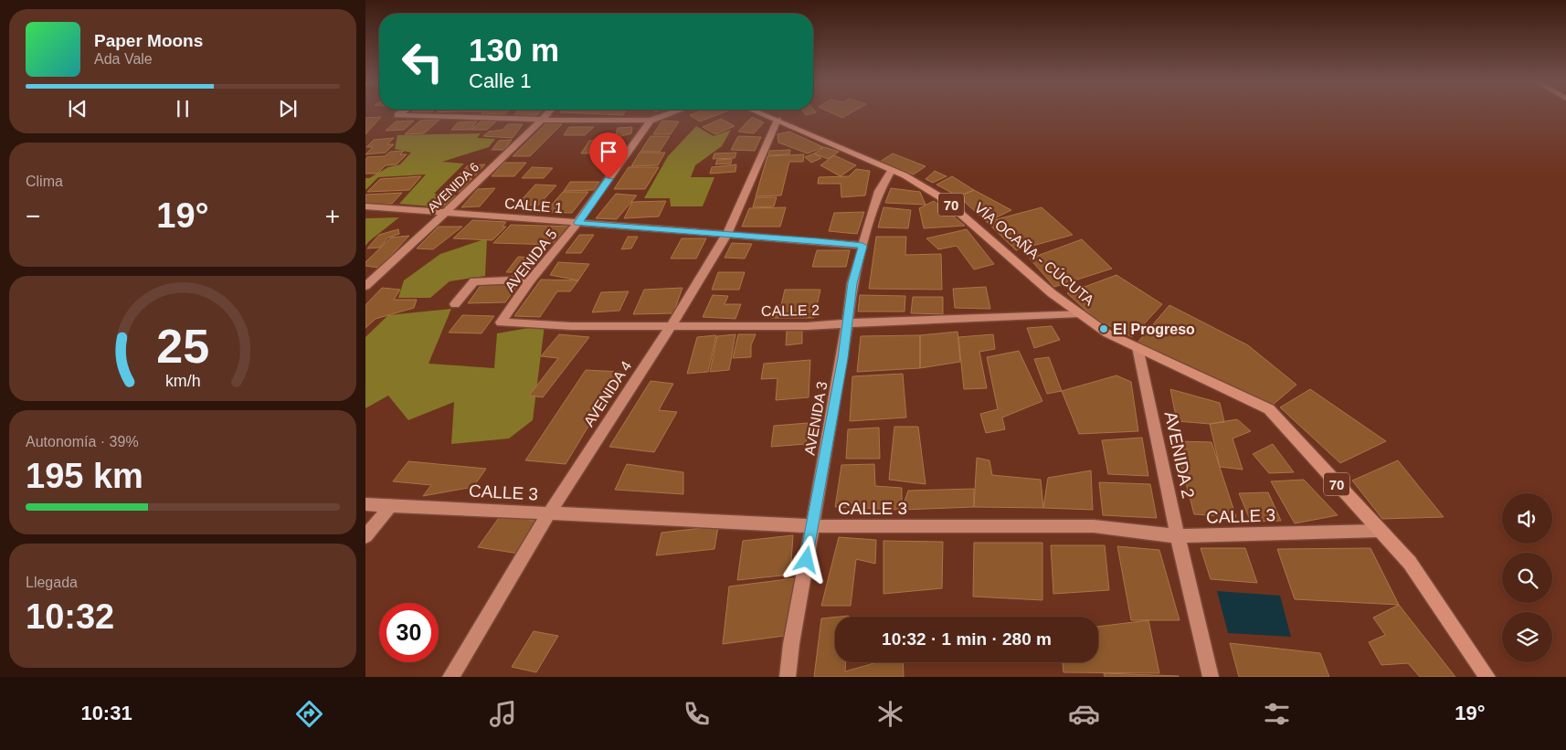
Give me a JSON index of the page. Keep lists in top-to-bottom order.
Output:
{
  "streets": {
    "main road": ["70", "VÍA OCAÑA - CÚCUTA"],
    "street": [
      "AVENIDA 6",
      "CALLE 1",
      "AVENIDA 5",
      "CALLE 2",
      "AVENIDA 4",
      "AVENIDA 3",
      "AVENIDA 2",
      "CALLE 3"
    ]
  },
  "crossings": [
    ["AVENIDA 6", "CALLE 1"],
    ["CALLE 1", "AVENIDA 5"],
    ["CALLE 1", "AVENIDA 4"],
    ["CALLE 1", "AVENIDA 3"],
    ["VÍA OCAÑA - CÚCUTA", "CALLE 2"],
    ["VÍA OCAÑA - CÚCUTA", "AVENIDA 4"],
    ["VÍA OCAÑA - CÚCUTA", "AVENIDA 3"],
    ["VÍA OCAÑA - CÚCUTA", "AVENIDA 2"],
    ["VÍA OCAÑA - CÚCUTA", "CALLE 3"],
    ["AVENIDA 5", "CALLE 2"],
    ["CALLE 2", "AVENIDA 4"],
    ["CALLE 2", "AVENIDA 3"],
    ["AVENIDA 4", "CALLE 3"],
    ["AVENIDA 3", "CALLE 3"],
    ["AVENIDA 2", "CALLE 3"]
  ],
  "places": ["El Progreso"],
  "page": {
    "turn": ["130 m", "Calle 1"],
    "song": ["Paper Moons", "Ada Vale"],
    "tile": [
      "Clima",
      ["Autonomía · 39%", "195 km"],
      ["Llegada", "10:32"]
    ],
    "heat": ["−", "19°", "+"],
    "limit": "30",
    "trip": "10:32 · 1 min · 280 m",
    "tabs": ["10:31", "19°"],
    "gauge": ["25", "km/h"]
  }
}
